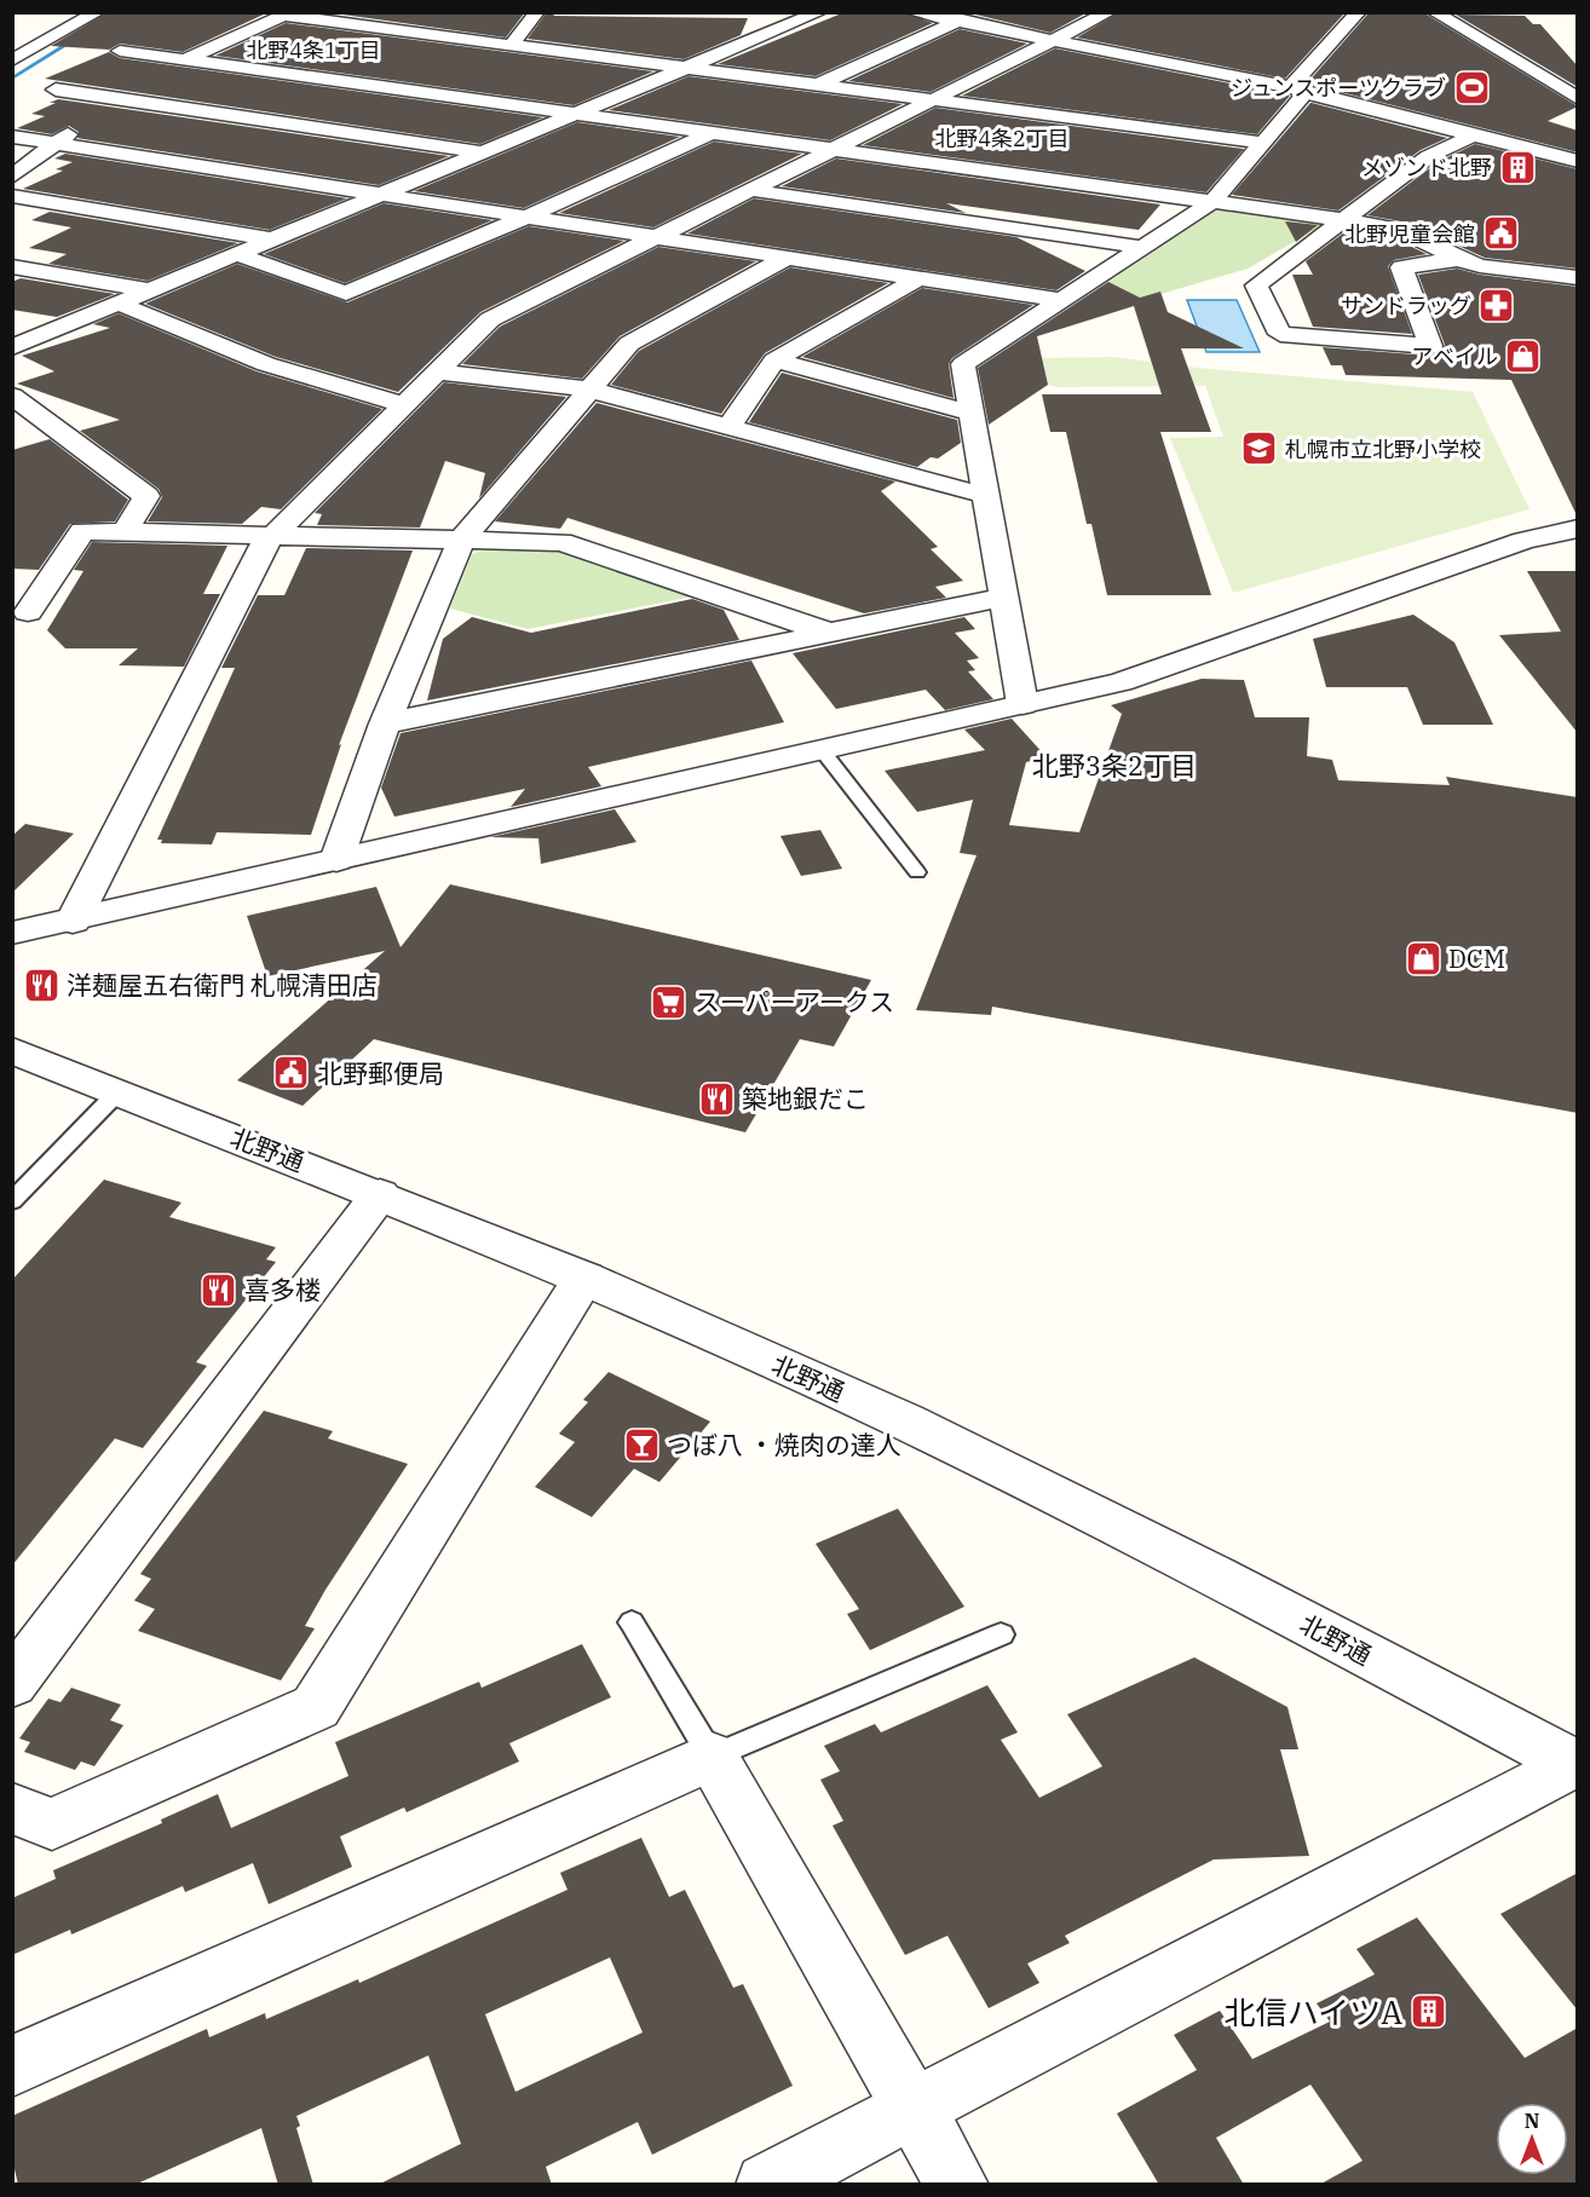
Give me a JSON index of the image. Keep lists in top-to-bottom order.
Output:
{
  "streets": {
    "street": ["北野通"]
  },
  "districts": ["北野4条1丁目", "北野4条2丁目", "北野3条2丁目"],
  "places": {
    "sports": ["ジュンスポーツクラブ"],
    "building": ["メゾンド北野", "北信ハイツA"],
    "public building": ["北野児童会館", "北野郵便局"],
    "pharmacy": ["サンドラッグ"],
    "shop": ["アベイル", "DCM"],
    "school or university": ["札幌市立北野小学校"],
    "restaurant": ["洋麺屋五右衛門 札幌清田店", "築地銀だこ", "喜多楼"],
    "supermarket": ["スーパーアークス"],
    "bar": ["つぼ八 ・焼肉の達人"]
  },
  "north": "top"
}
